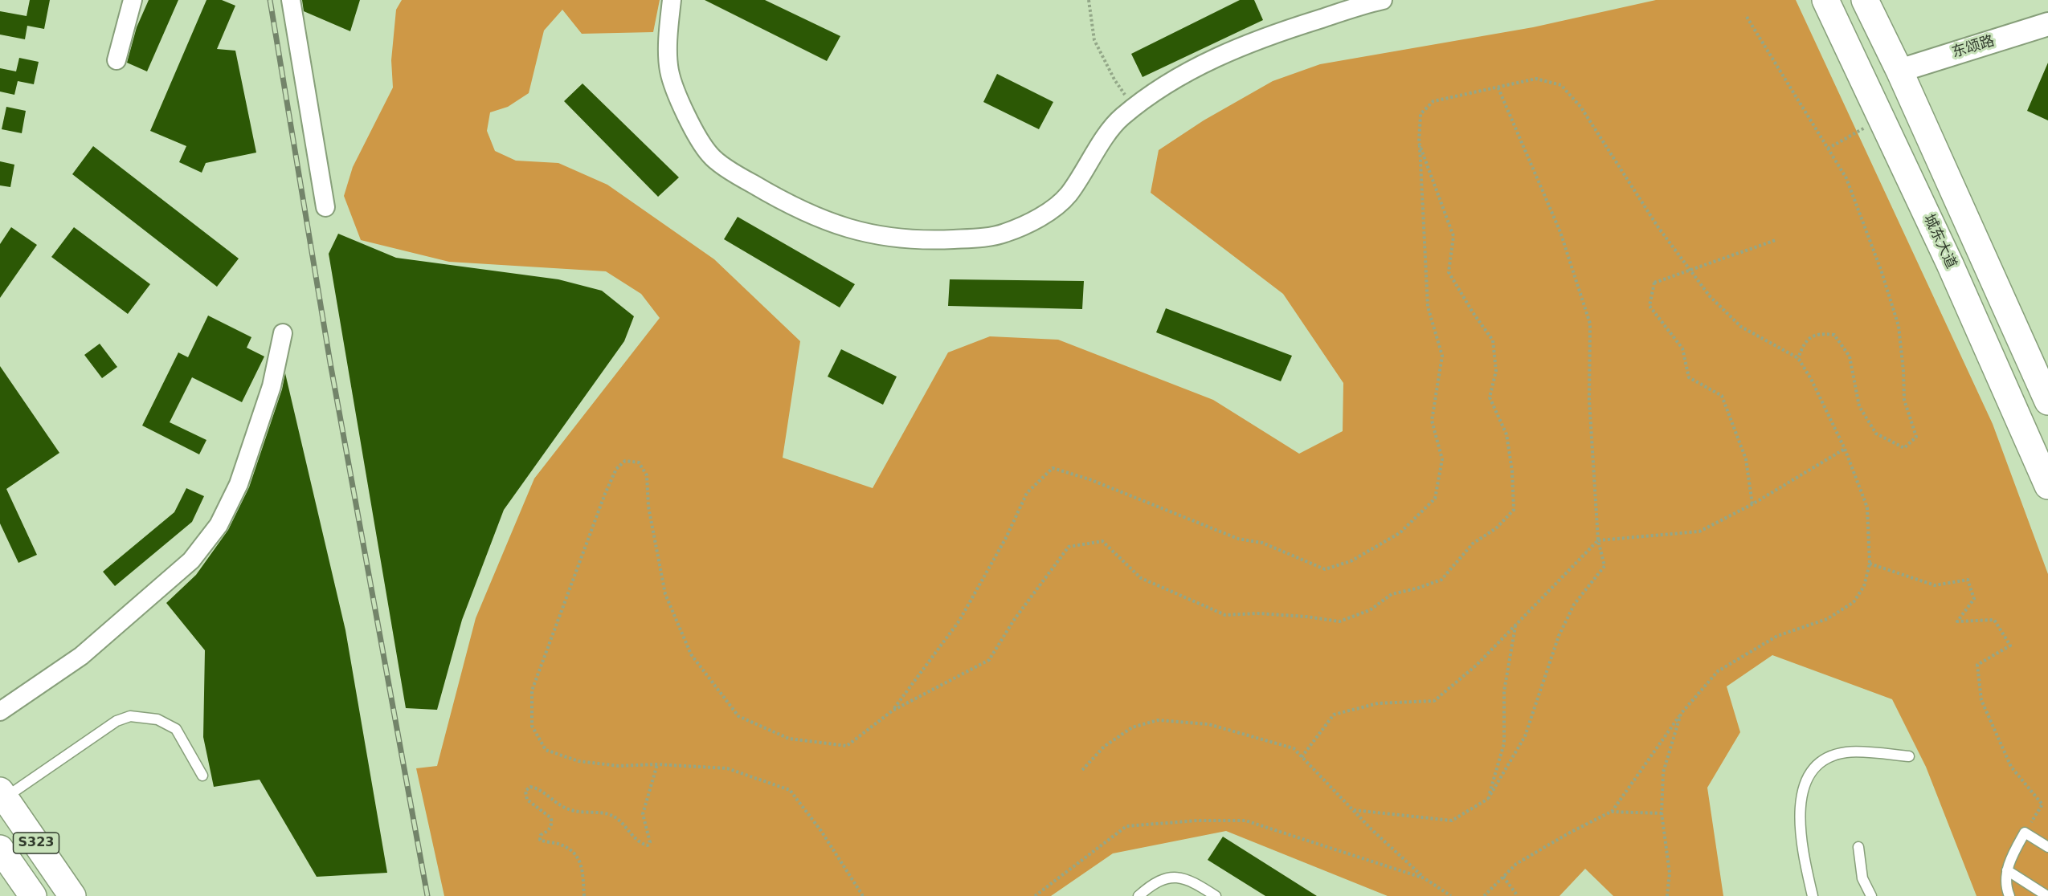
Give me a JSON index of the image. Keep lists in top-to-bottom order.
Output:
{
  "streets": {
    "main road": ["城东大道", "S323"],
    "street": ["东颂路"]
  }
}
